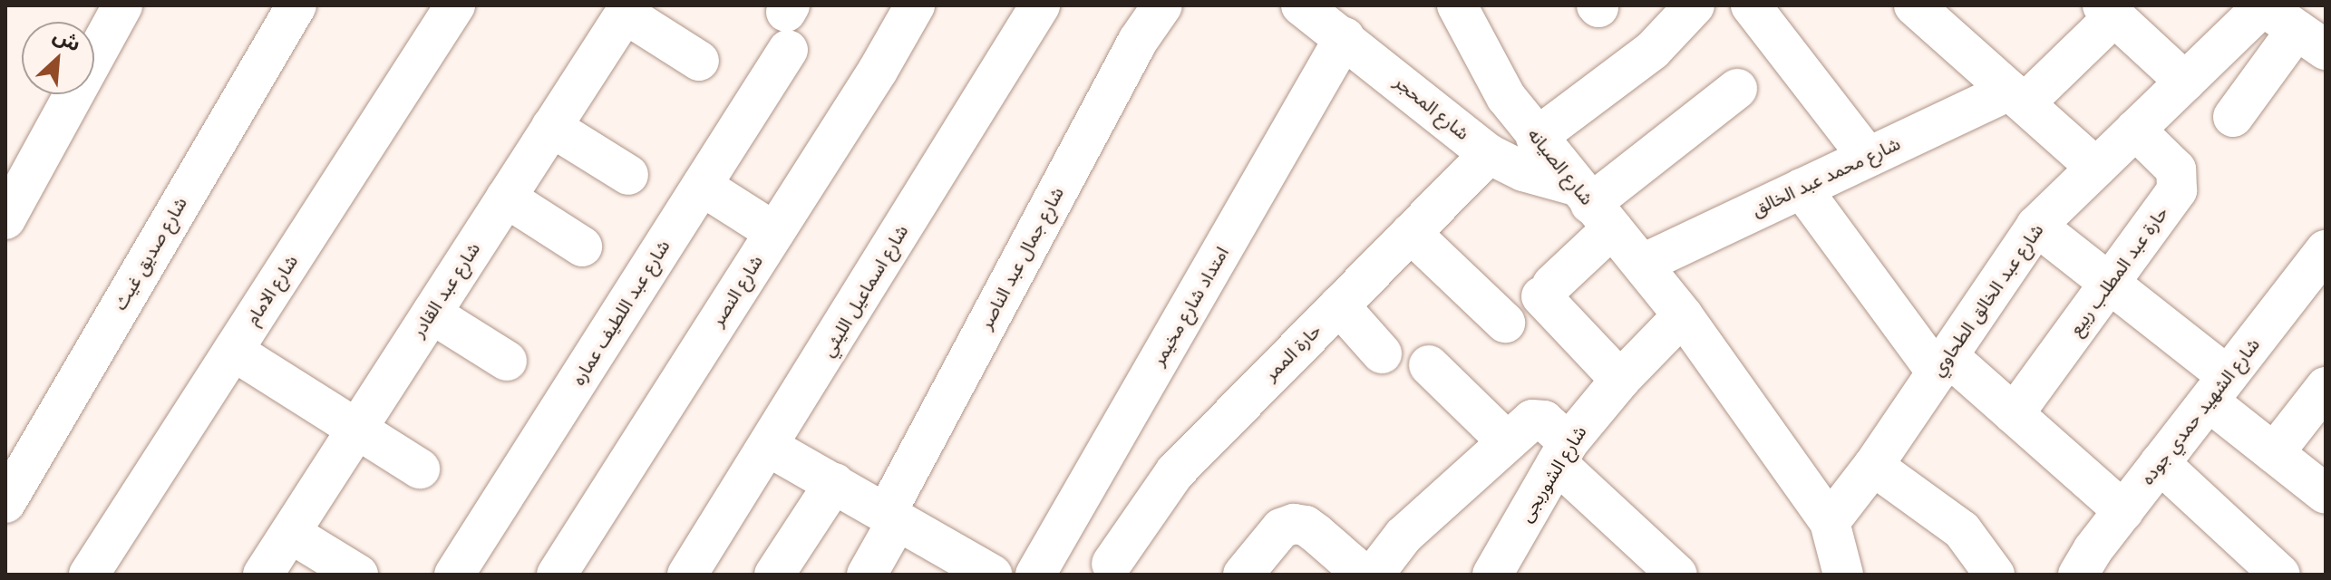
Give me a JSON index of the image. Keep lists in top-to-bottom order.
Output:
{
  "streets": {
    "street": [
      "شارع المحجر",
      "شارع الصيانه",
      "شارع محمد عبد الخالق",
      "شارع صديق غيث",
      "شارع جمال عبد الناصر",
      "حارة عبد المطلب ربيع",
      "شارع الامام",
      "شارع عبد القادر",
      "شارع النصر",
      "شارع اسماعيل الليثي",
      "شارع عبد الخالق الطحاوي",
      "امتداد شارع مخيمر",
      "شارع عبد اللطيف عماره",
      "حارة الممر",
      "شارع الشهيد حمدي جوده",
      "شارع الشوربجى"
    ]
  },
  "crossings": [
    ["شارع المحجر", "شارع الصيانه"],
    ["شارع المحجر", "امتداد شارع مخيمر"],
    ["شارع المحجر", "حارة الممر"],
    ["شارع الصيانه", "شارع محمد عبد الخالق"],
    ["شارع الصيانه", "شارع عبد الخالق الطحاوي"],
    ["شارع الصيانه", "شارع الشوربجى"],
    ["حارة عبد المطلب ربيع", "شارع عبد الخالق الطحاوي"]
  ],
  "north": "top right"
}
